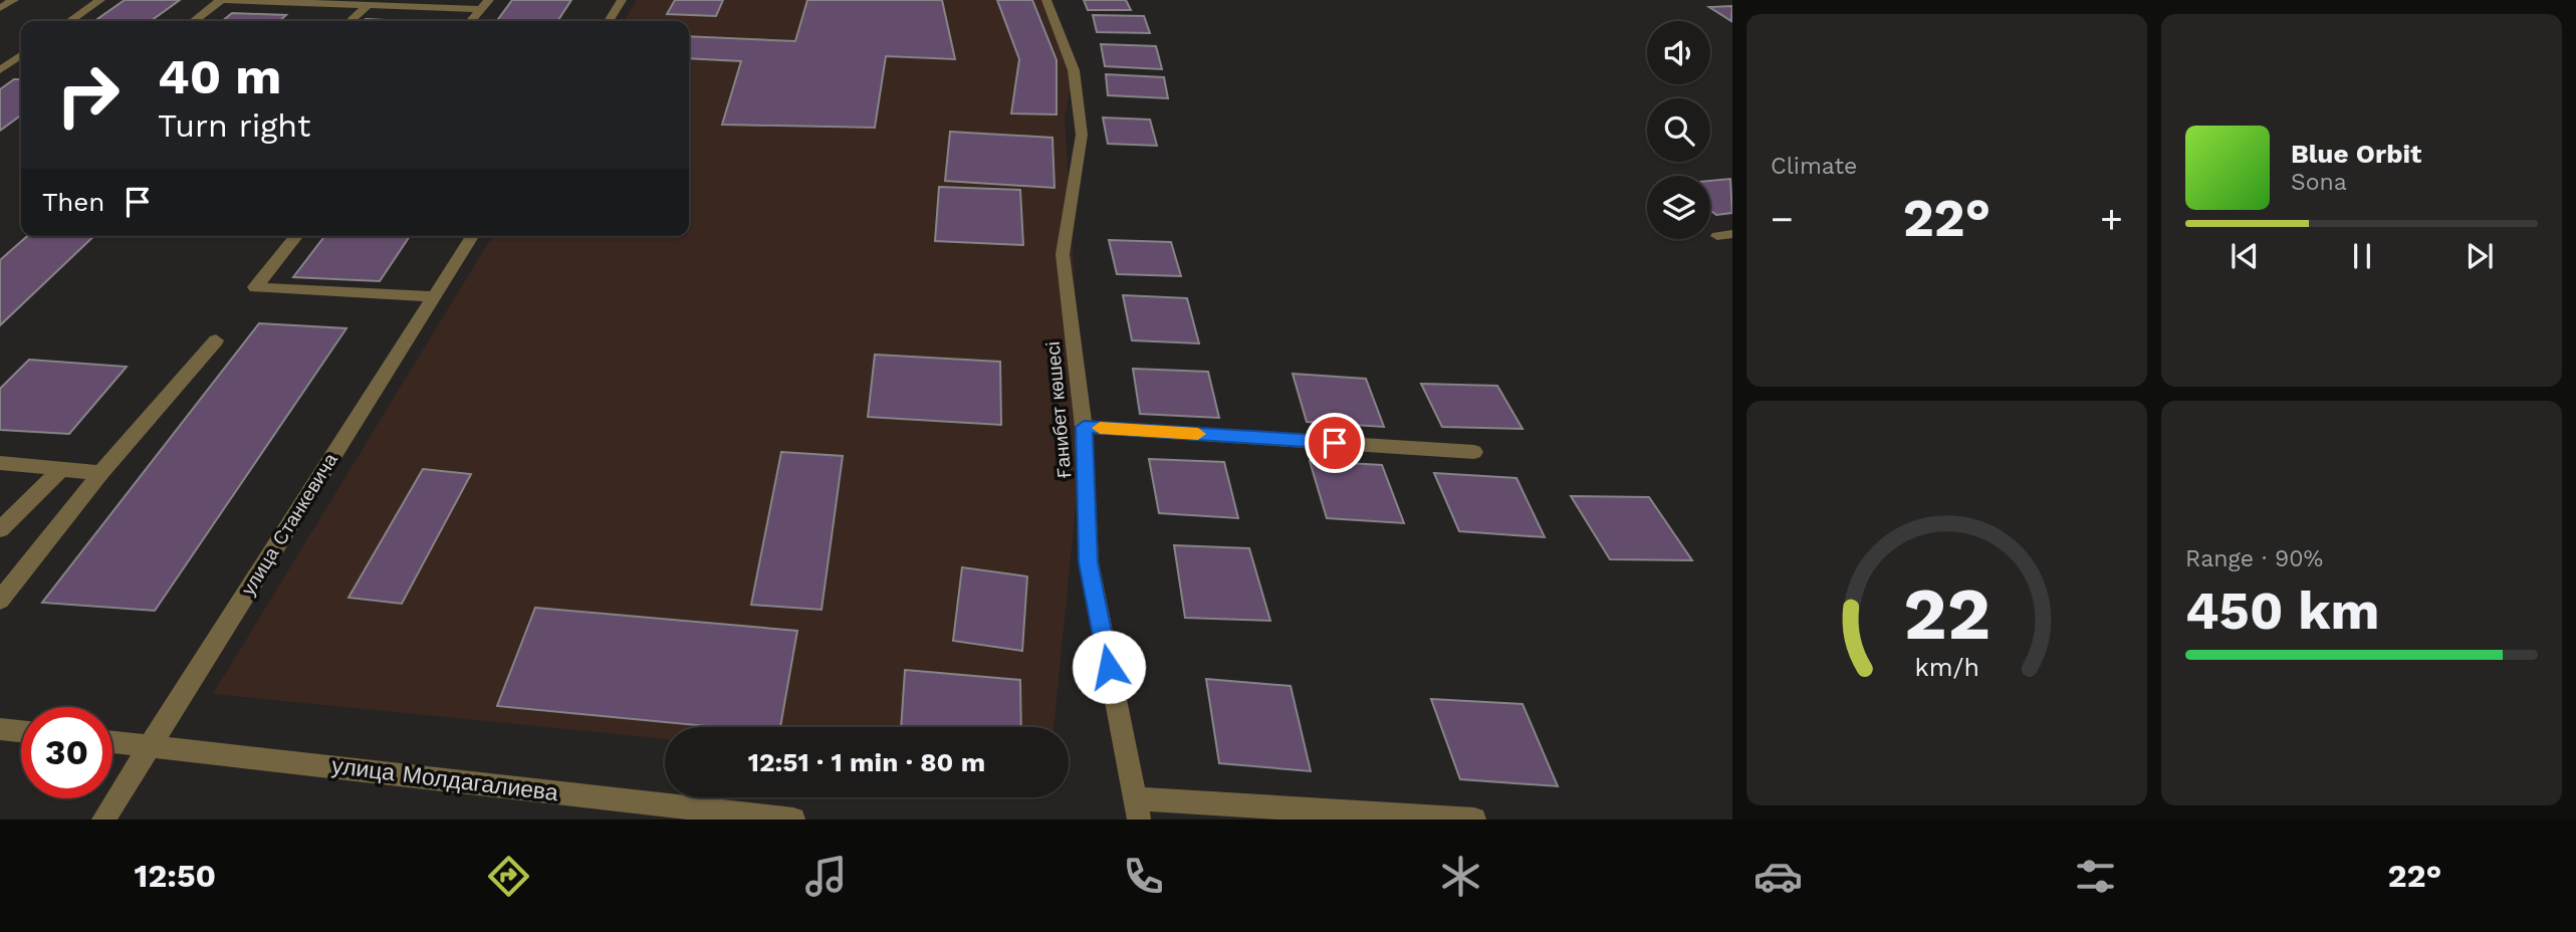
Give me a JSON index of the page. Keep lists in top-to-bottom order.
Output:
{
  "streets": {
    "street": ["Ғанибет көшесі", "улица Станкевича", "улица Молдагалиева"]
  },
  "crossings": [
    ["улица Станкевича", "улица Молдагалиева"]
  ],
  "page": {
    "tile": [
      "Climate",
      ["Range · 90%", "450 km"]
    ],
    "turn": ["40 m", "Turn right"],
    "song": ["Blue Orbit", "Sona"],
    "then": "Then",
    "heat": ["−", "22°", "+"],
    "limit": "30",
    "trip": "12:51 · 1 min · 80 m",
    "tabs": ["12:50", "22°"],
    "gauge": ["22", "km/h"]
  }
}
